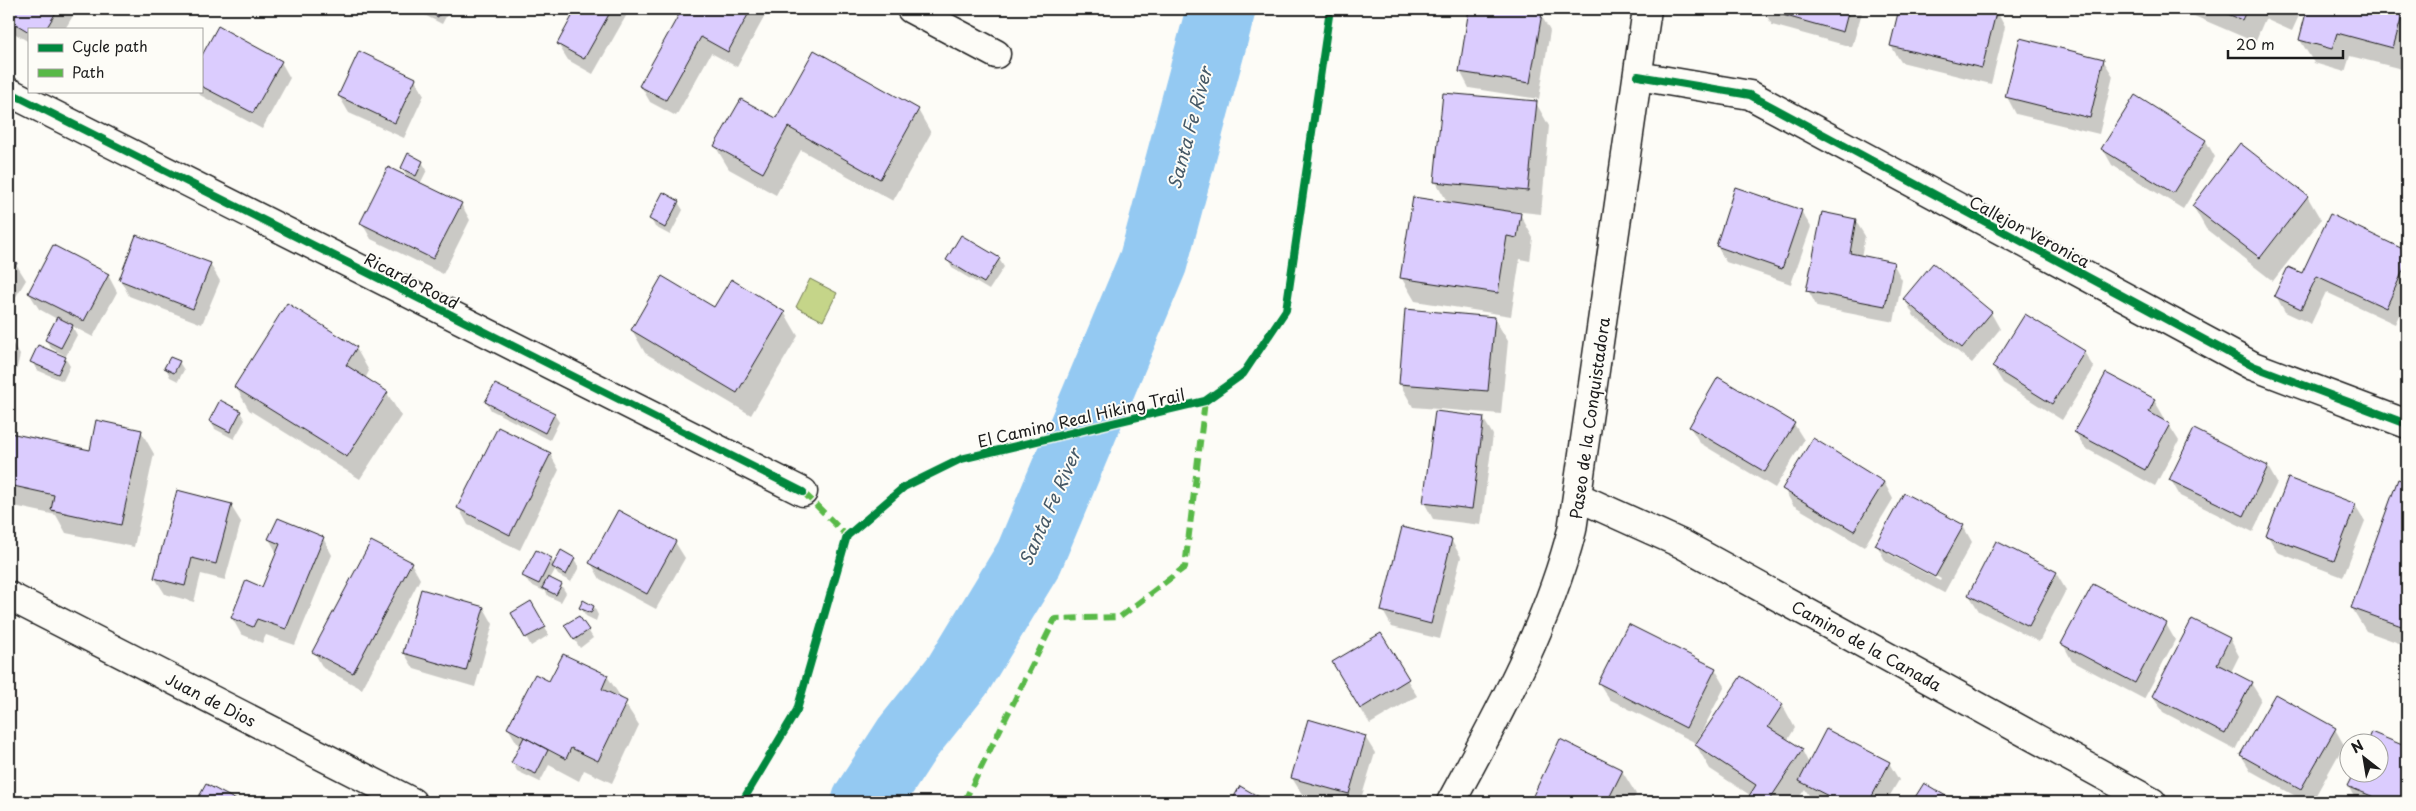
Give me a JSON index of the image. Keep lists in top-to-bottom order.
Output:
{
  "streets": {
    "street": [
      "Callejon Veronica",
      "Ricardo Road",
      "Paseo de la Conquistadora",
      "Camino de la Canada",
      "Juan de Dios"
    ],
    "cycle path": ["El Camino Real Hiking Trail"]
  },
  "crossings": [
    ["Callejon Veronica", "Paseo de la Conquistadora"],
    ["Paseo de la Conquistadora", "Camino de la Canada"]
  ],
  "water": ["Santa Fe River"],
  "legend": ["Cycle path", "Path"],
  "scale_bar": "20 m",
  "north": "top left"
}
